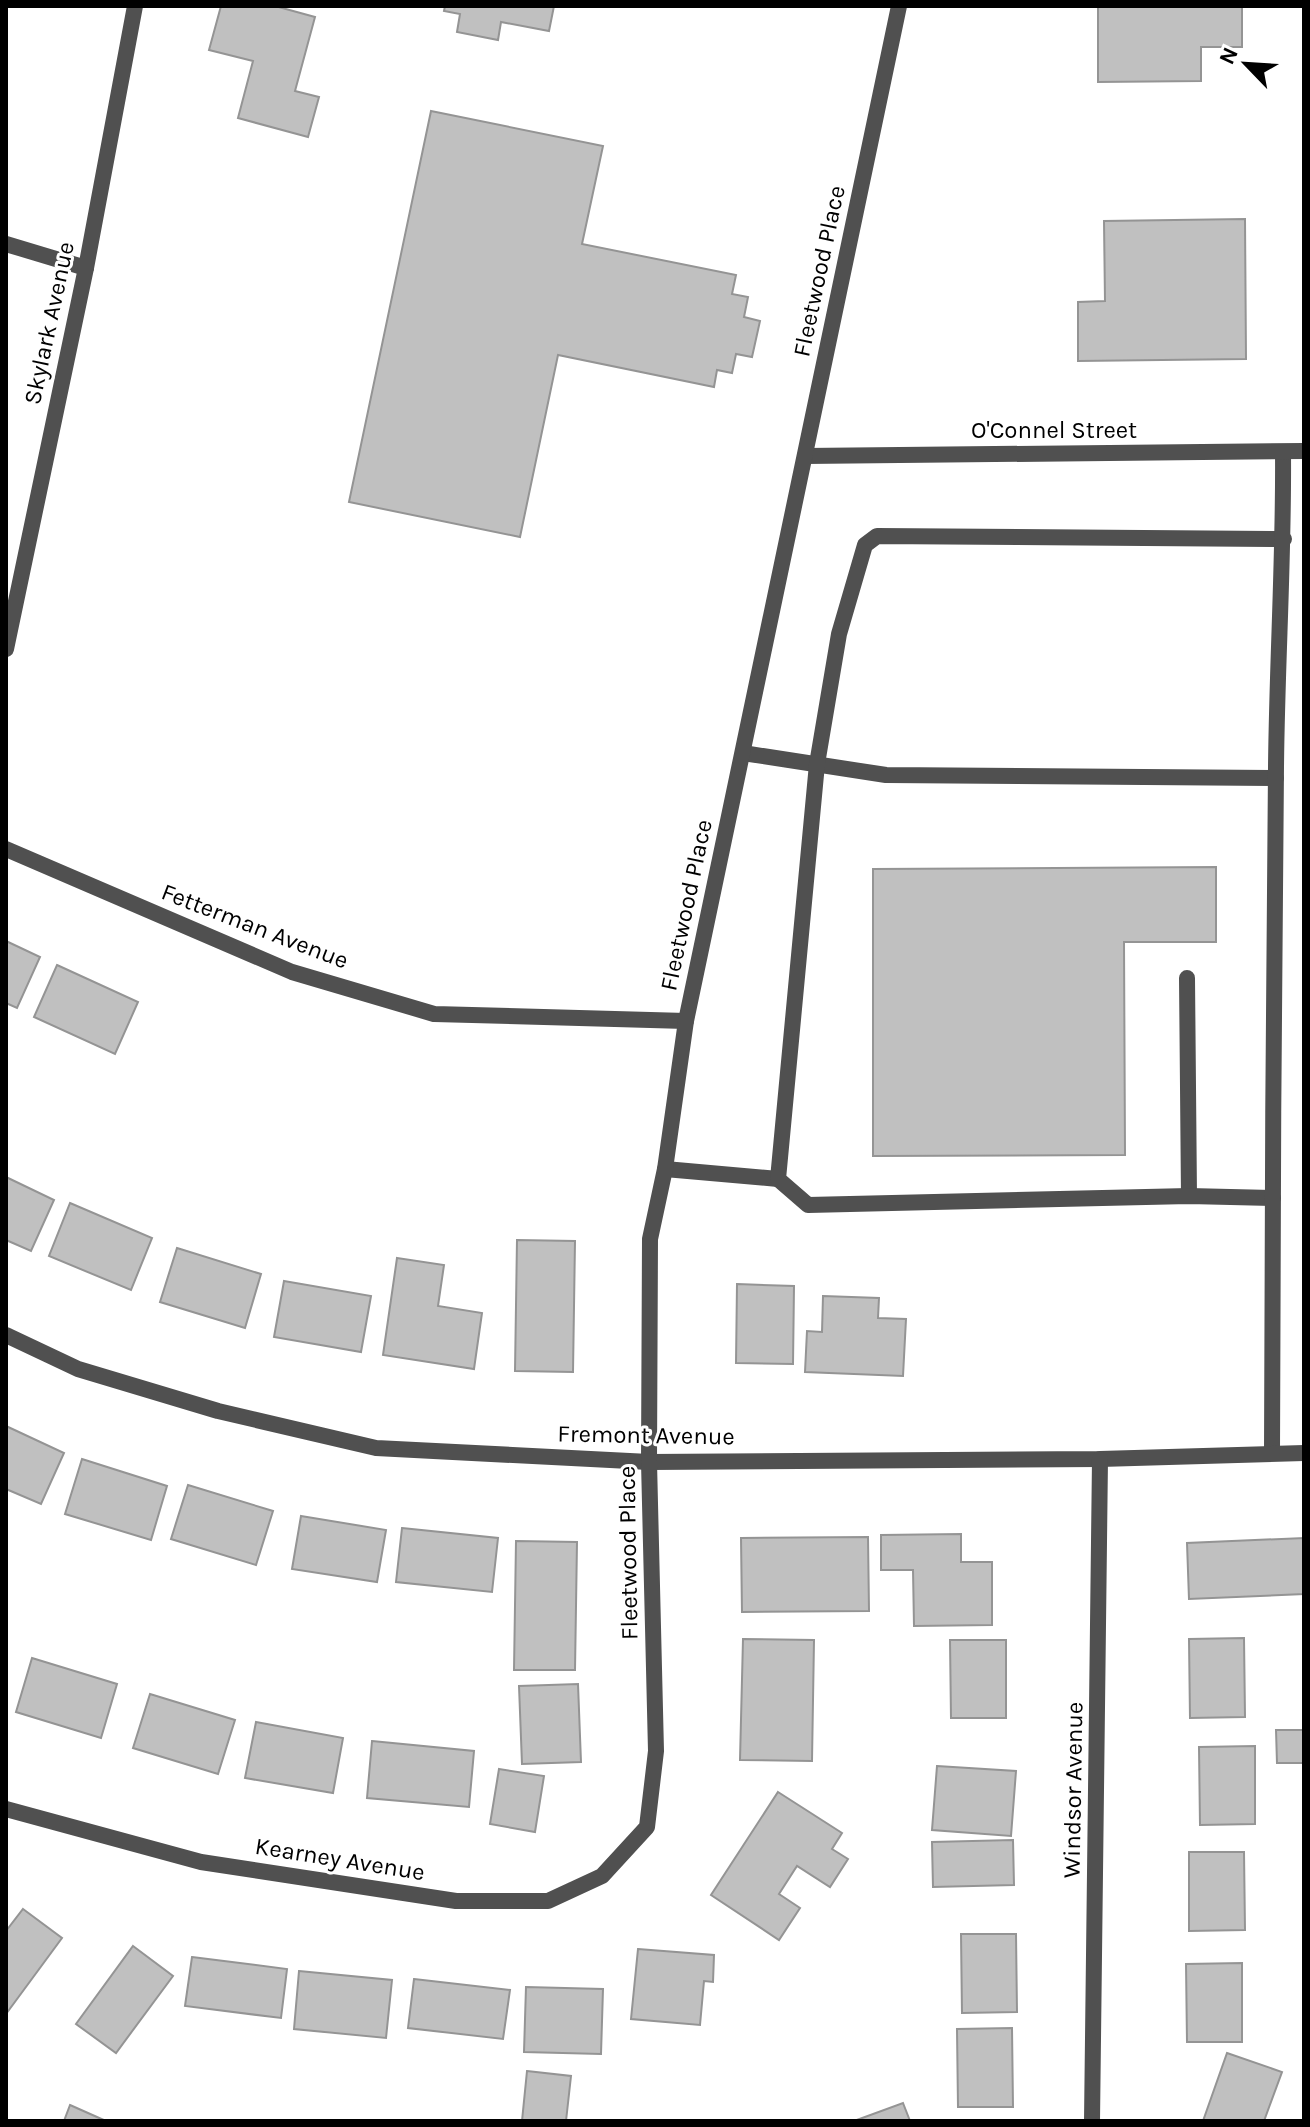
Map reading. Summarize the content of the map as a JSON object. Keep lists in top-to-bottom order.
{
  "streets": {
    "street": [
      "Fleetwood Place",
      "Skylark Avenue",
      "O'Connel Street",
      "Fetterman Avenue",
      "Fremont Avenue",
      "Windsor Avenue",
      "Kearney Avenue"
    ]
  },
  "crossings": [
    ["Fleetwood Place", "O'Connel Street"],
    ["Fleetwood Place", "Fetterman Avenue"],
    ["Fleetwood Place", "Fremont Avenue"],
    ["Fleetwood Place", "Kearney Avenue"],
    ["Fremont Avenue", "Windsor Avenue"]
  ],
  "north": "top left"
}
